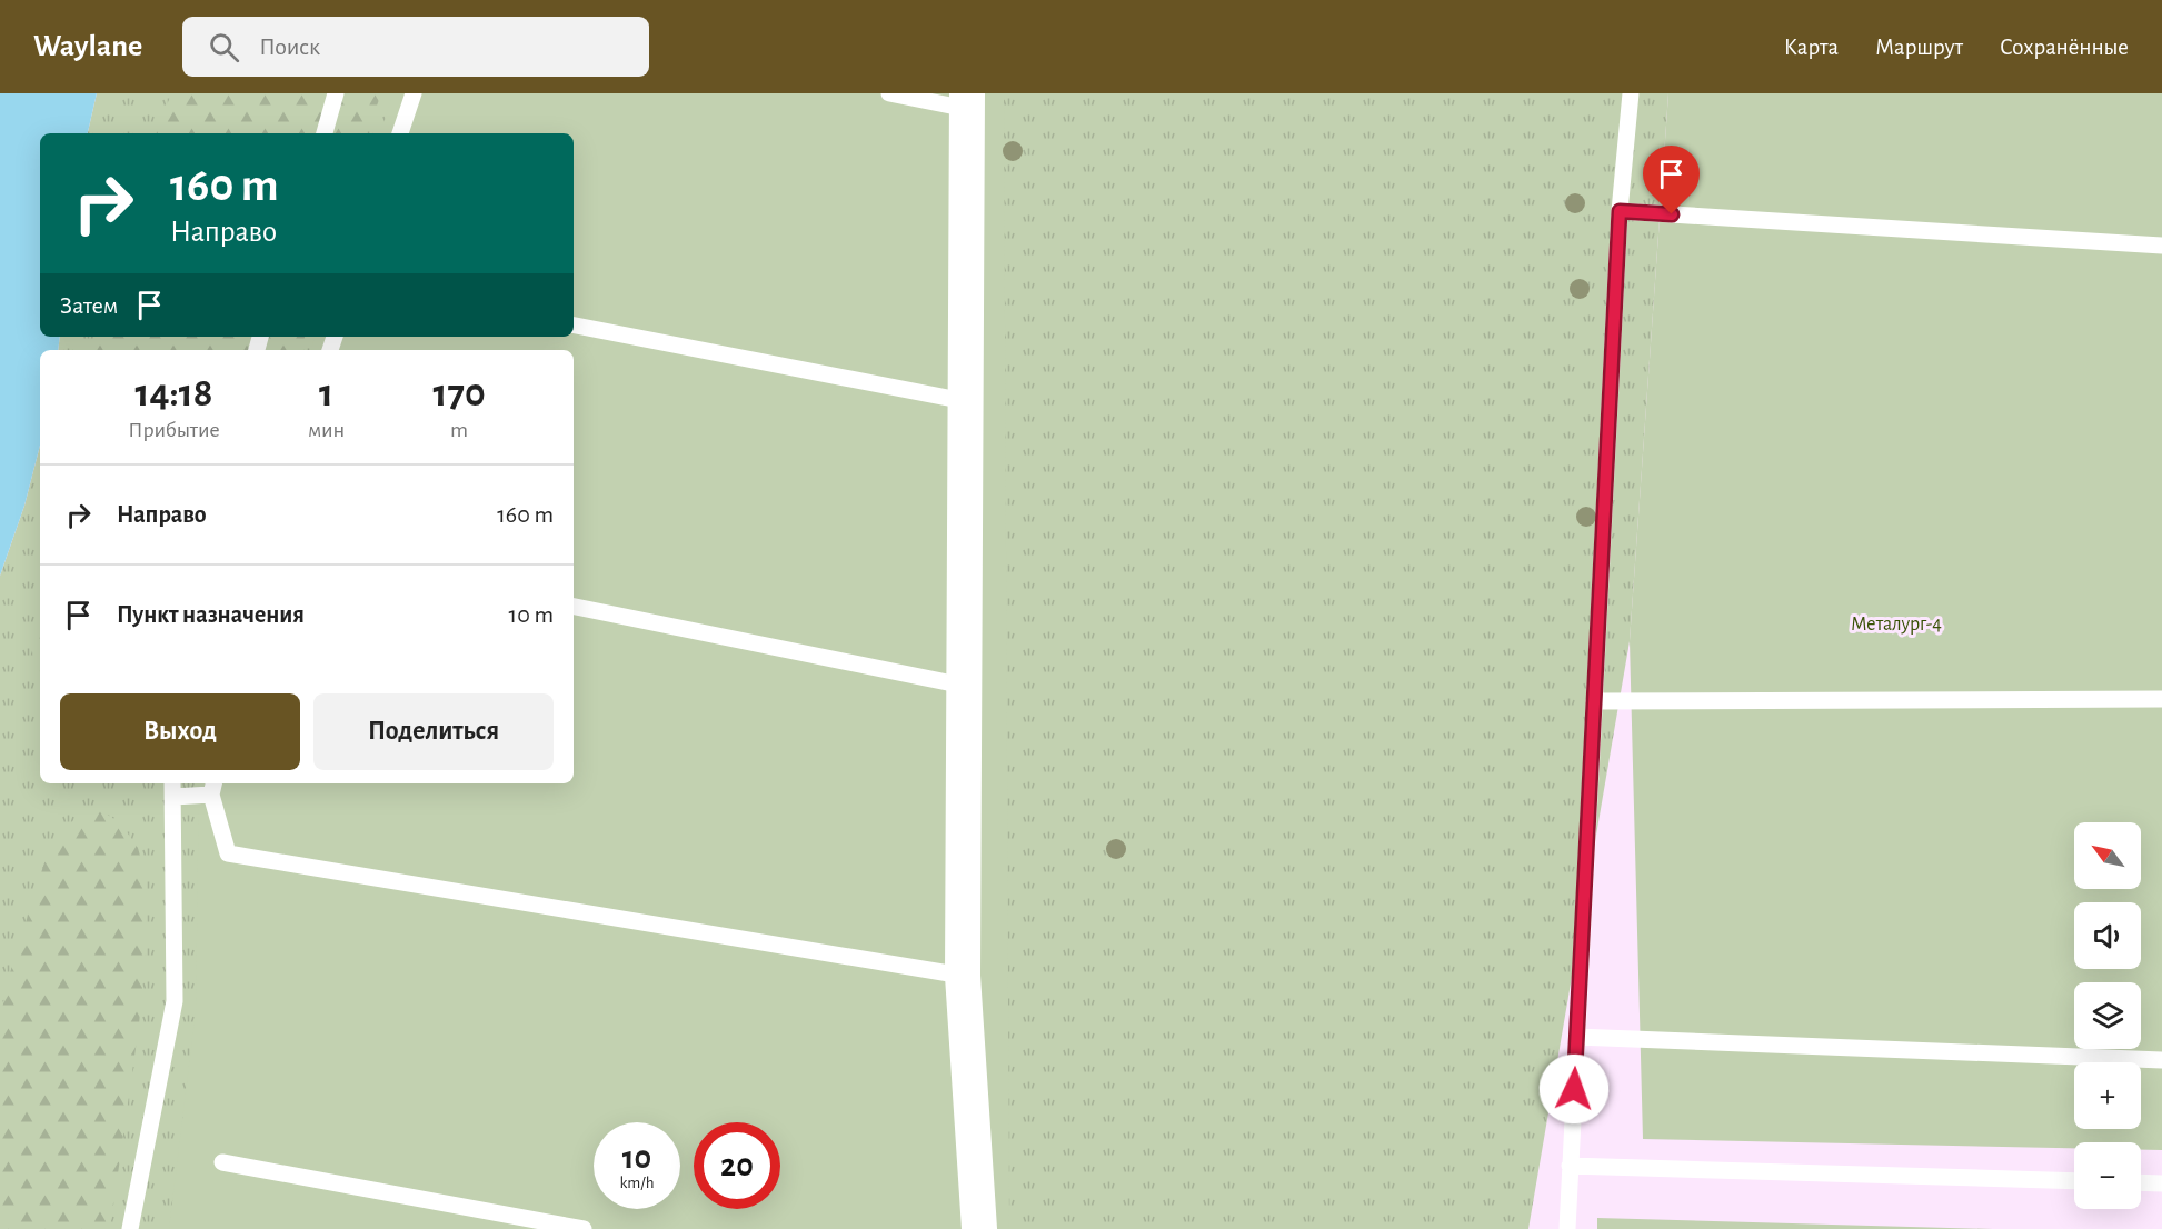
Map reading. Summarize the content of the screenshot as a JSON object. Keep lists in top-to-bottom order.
{
  "parks": ["Металург-4"],
  "north": "top left",
  "page": {
    "header": "Waylane",
    "search": "Поиск",
    "nav": ["Карта", "Маршрут", "Сохранённые"],
    "turn": ["160 m", "Направо"],
    "then": "Затем",
    "eta": [
      "14:18",
      "Прибытие",
      "1",
      "мин",
      "170",
      "m"
    ],
    "list": [
      {
        "name": "Направо",
        "value": "160 m"
      },
      {
        "name": "Пункт назначения",
        "value": "10 m"
      }
    ],
    "buttons": ["Выход", "Поделиться"],
    "map_buttons": ["+", "−"],
    "speed": "10 km/h",
    "limit": "20"
  }
}
